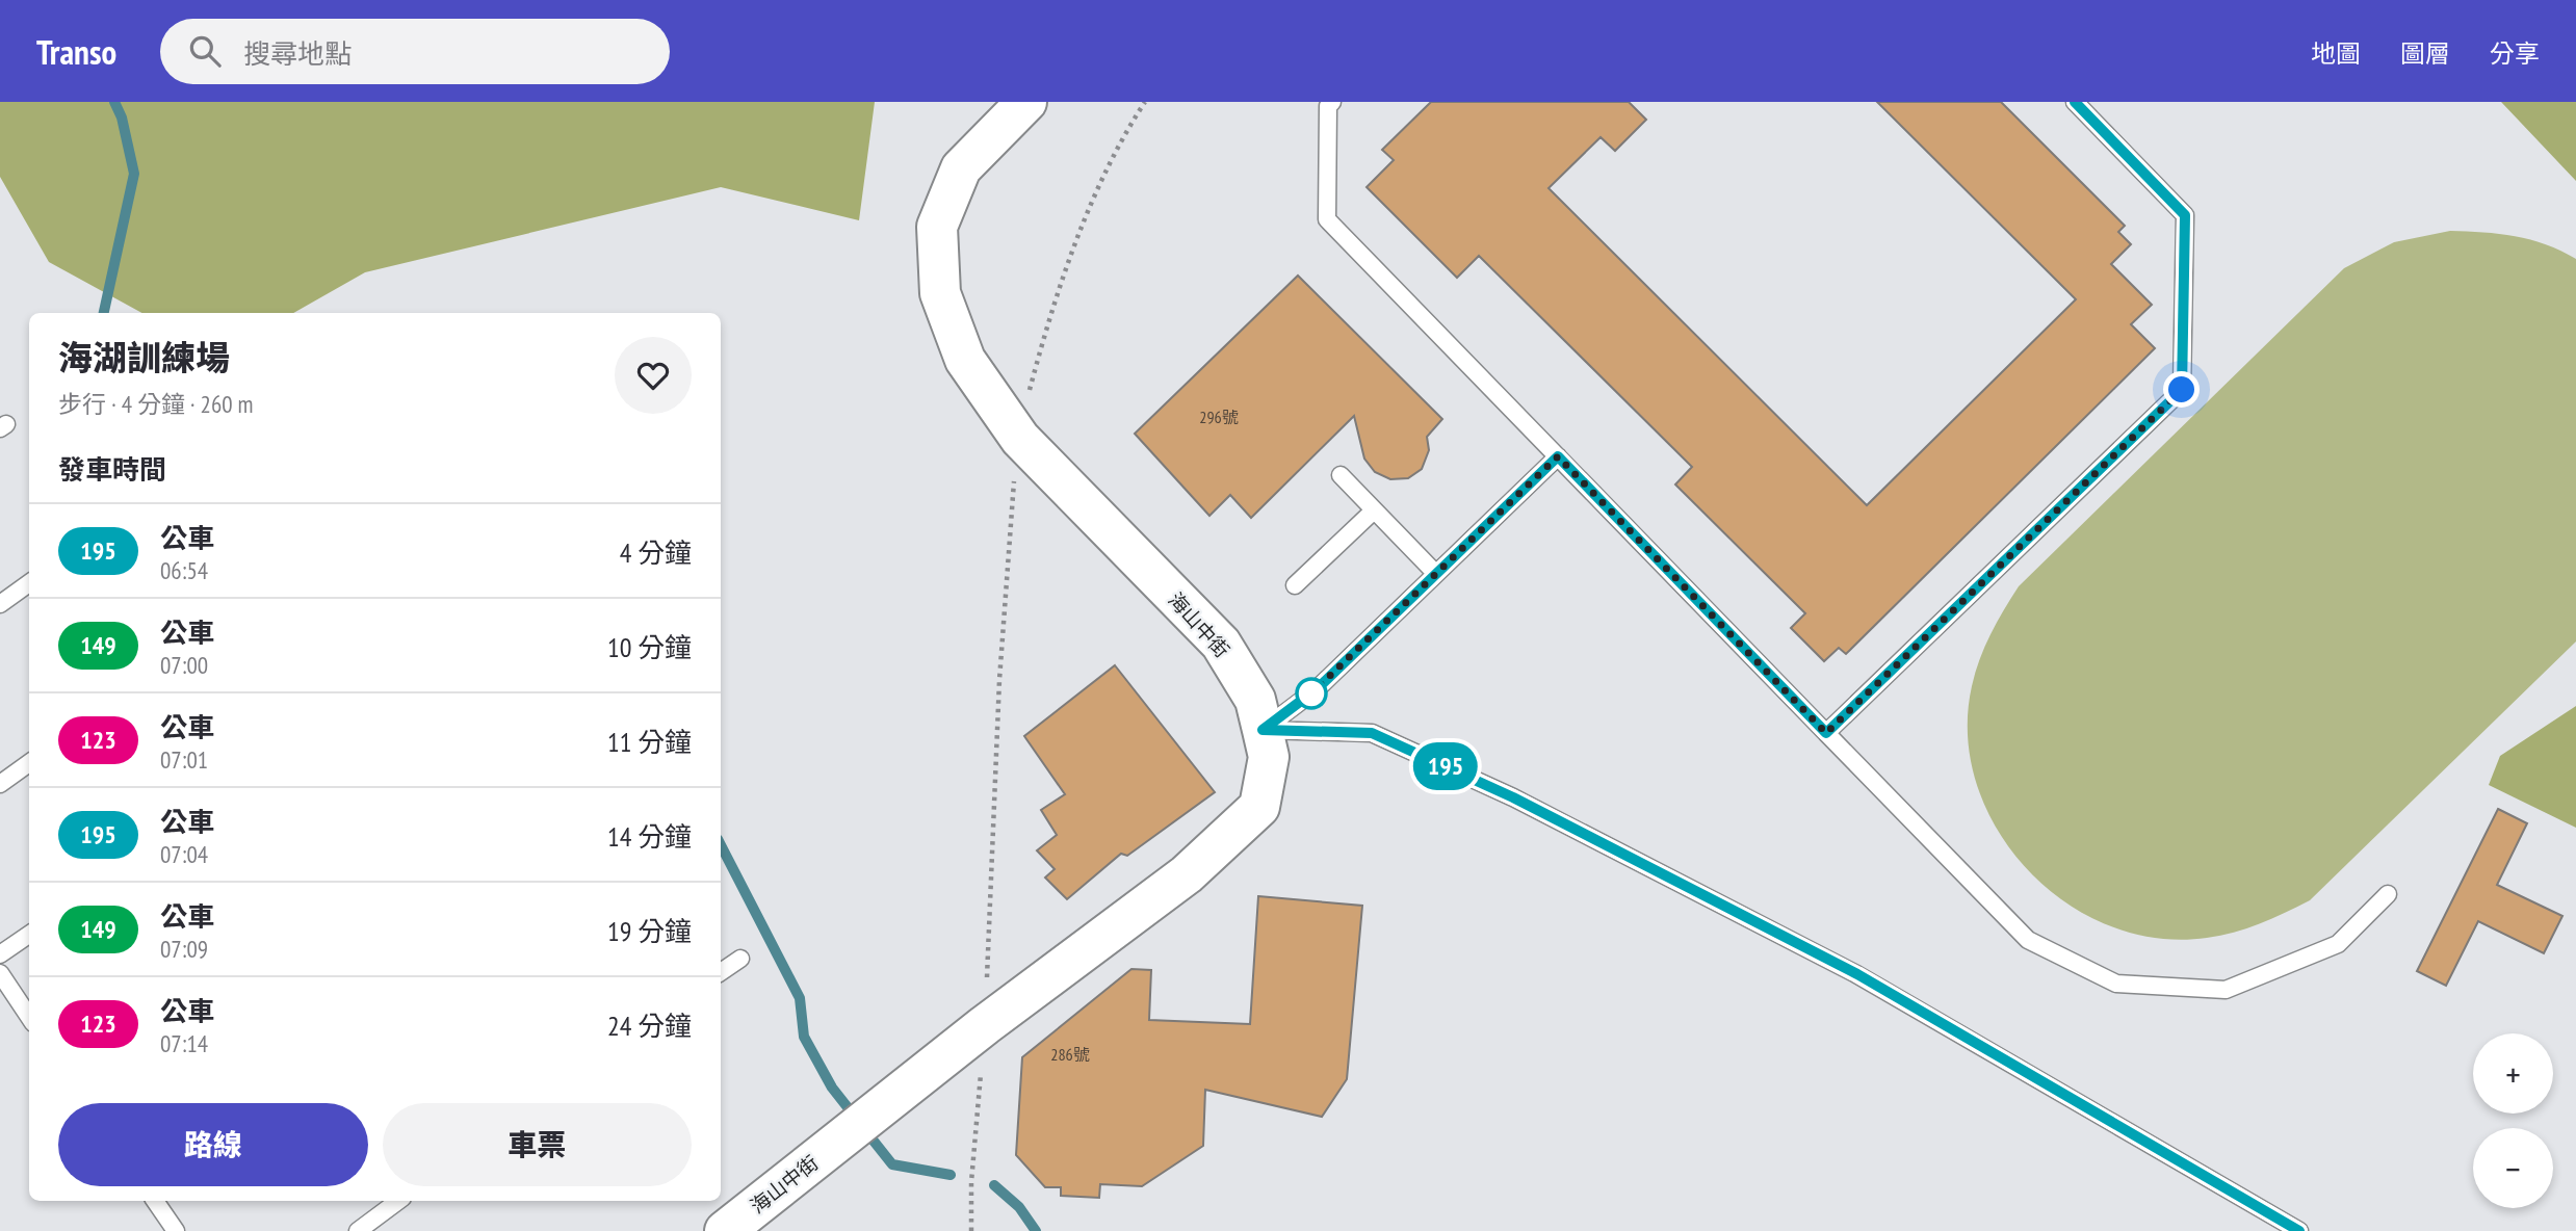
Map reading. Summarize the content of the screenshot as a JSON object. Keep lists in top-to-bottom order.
{
  "streets": {
    "street": ["海山中街"]
  },
  "lines": ["bus line 195"],
  "house_numbers": ["296號", "286號"],
  "page": {
    "header": "Transo",
    "search": "搜尋地點",
    "nav": ["地圖", "圖層", "分享"],
    "on_map": "195",
    "heading": [
      ["海湖訓練場", "步行 · 4 分鐘 · 260 m"],
      "發車時間"
    ],
    "list": [
      {
        "mark": "195",
        "name": "公車",
        "note": "06:54",
        "value": "4 分鐘"
      },
      {
        "mark": "149",
        "name": "公車",
        "note": "07:00",
        "value": "10 分鐘"
      },
      {
        "mark": "123",
        "name": "公車",
        "note": "07:01",
        "value": "11 分鐘"
      },
      {
        "mark": "195",
        "name": "公車",
        "note": "07:04",
        "value": "14 分鐘"
      },
      {
        "mark": "149",
        "name": "公車",
        "note": "07:09",
        "value": "19 分鐘"
      },
      {
        "mark": "123",
        "name": "公車",
        "note": "07:14",
        "value": "24 分鐘"
      }
    ],
    "map_buttons": ["+", "−"],
    "buttons": ["路線", "車票"]
  }
}
